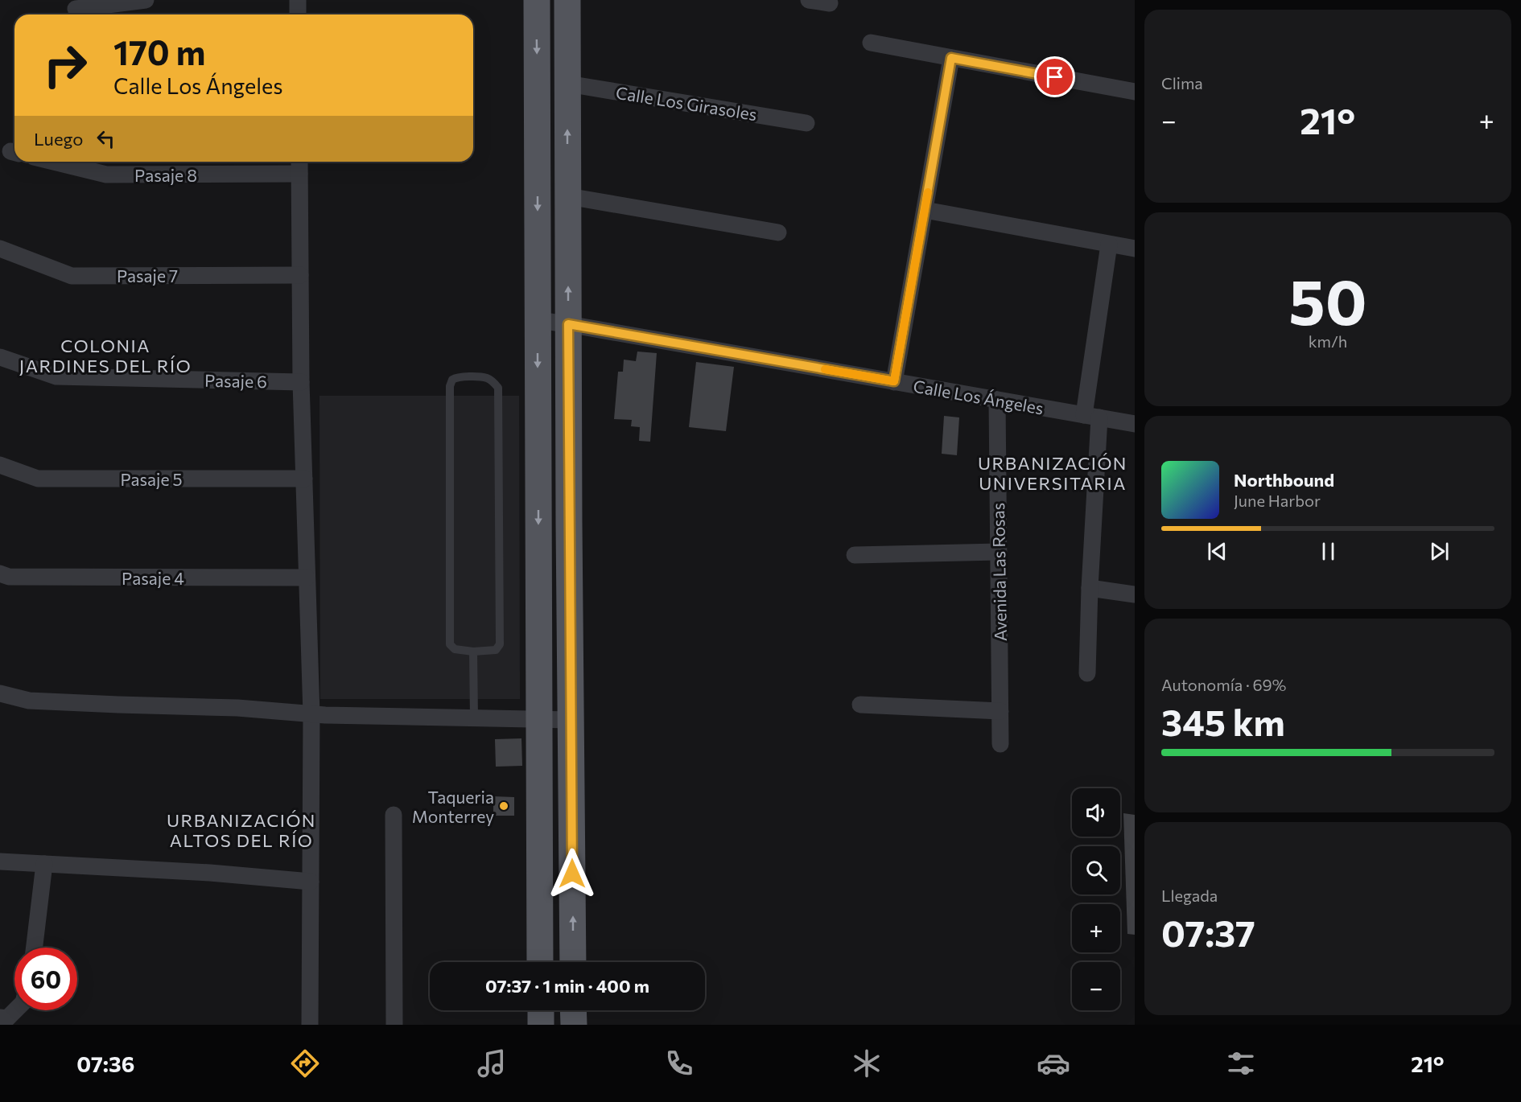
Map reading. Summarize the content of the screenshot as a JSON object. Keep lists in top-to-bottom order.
{
  "streets": {
    "street": [
      "Calle Los Girasoles",
      "Pasaje 8",
      "Pasaje 7",
      "Pasaje 6",
      "Calle Los Ángeles",
      "Pasaje 5",
      "Avenida Las Rosas",
      "Pasaje 4"
    ]
  },
  "crossings": [
    ["Calle Los Ángeles", "Avenida Las Rosas"]
  ],
  "districts": ["COLONIA JARDINES DEL RÍO", "URBANIZACIÓN UNIVERSITARIA", "URBANIZACIÓN ALTOS DEL RÍO"],
  "places": ["Taqueria Monterrey"],
  "page": {
    "tile": [
      "Clima",
      ["50", "km/h"],
      ["Autonomía · 69%", "345 km"],
      ["Llegada", "07:37"]
    ],
    "turn": ["170 m", "Calle Los Ángeles"],
    "heat": ["−", "21°", "+"],
    "then": "Luego",
    "song": ["Northbound", "June Harbor"],
    "map_buttons": ["+", "−"],
    "limit": "60",
    "trip": "07:37 · 1 min · 400 m",
    "tabs": ["07:36", "21°"]
  }
}
